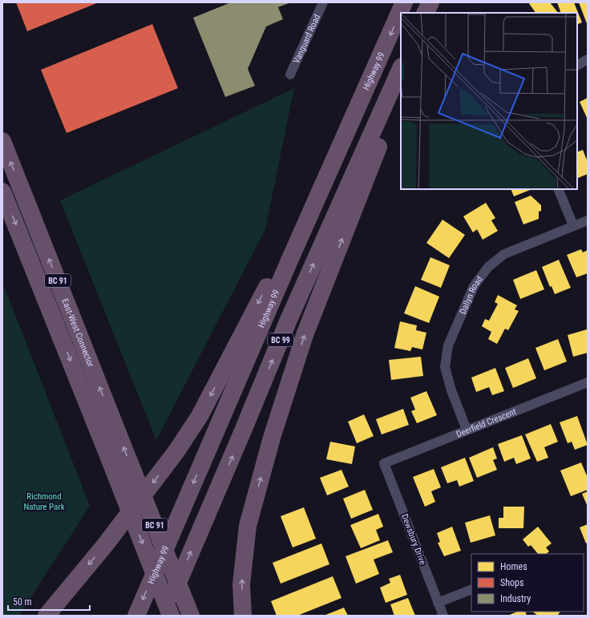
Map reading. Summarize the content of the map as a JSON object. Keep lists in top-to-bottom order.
{
  "streets": {
    "highway": [
      "Highway 99",
      "BC 91",
      "East-West Connector",
      "BC 99"
    ],
    "street": [
      "Vanguard Road",
      "Dallyn Road",
      "Deerfield Crescent",
      "Dewsbury Drive"
    ]
  },
  "crossings": [
    ["Dallyn Road", "Deerfield Crescent"],
    ["Deerfield Crescent", "Dewsbury Drive"]
  ],
  "parks": ["Richmond Nature Park"],
  "legend": ["Homes", "Shops", "Industry"],
  "scale_bar": "50 m"
}
